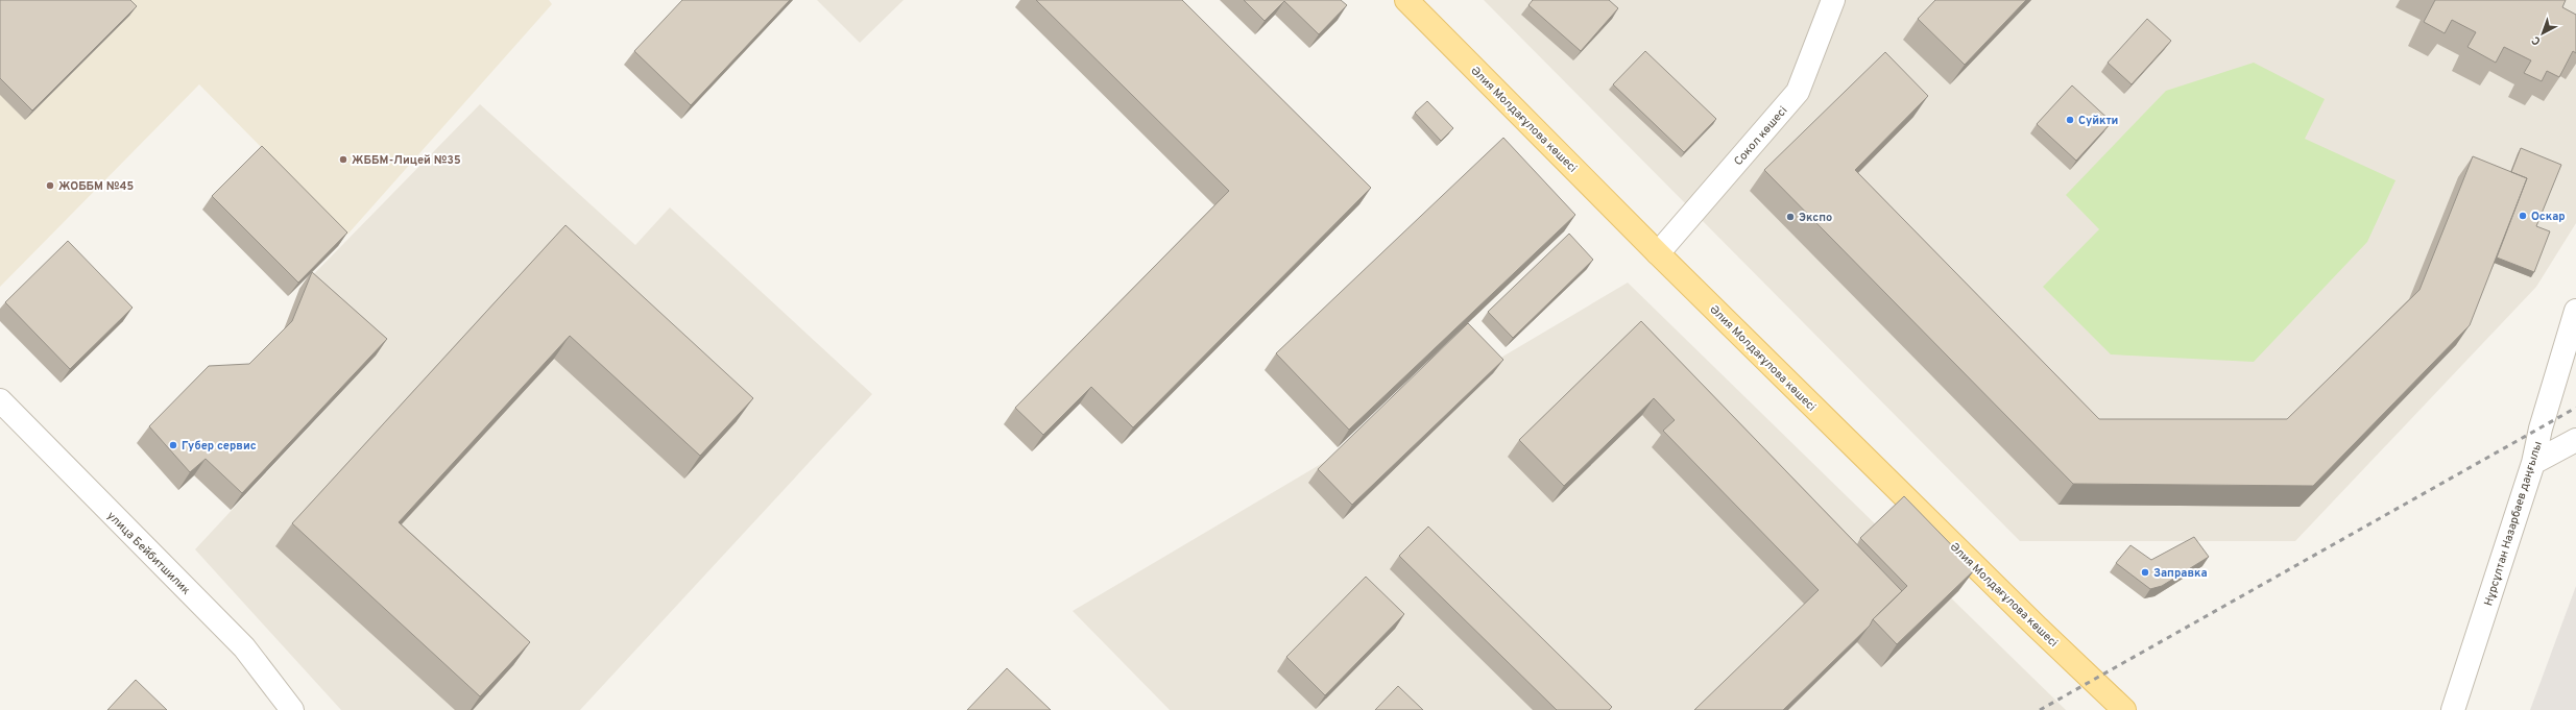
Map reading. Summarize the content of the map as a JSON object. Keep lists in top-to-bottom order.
{
  "streets": {
    "main road": ["Әлия Молдағұлова көшесі"],
    "street": ["Сокол көшесі", "Нұрсұлтан Назарбаев даңғылы", "улица Бейбитшилик"]
  },
  "crossings": [
    ["Әлия Молдағұлова көшесі", "Сокол көшесі"]
  ],
  "places": [
    "Суйкти",
    "ЖББМ-Лицей №35",
    "ЖОББМ №45",
    "Оскар",
    "Экспо",
    "Губер сервис",
    "Заправка"
  ],
  "north": "bottom left"
}
